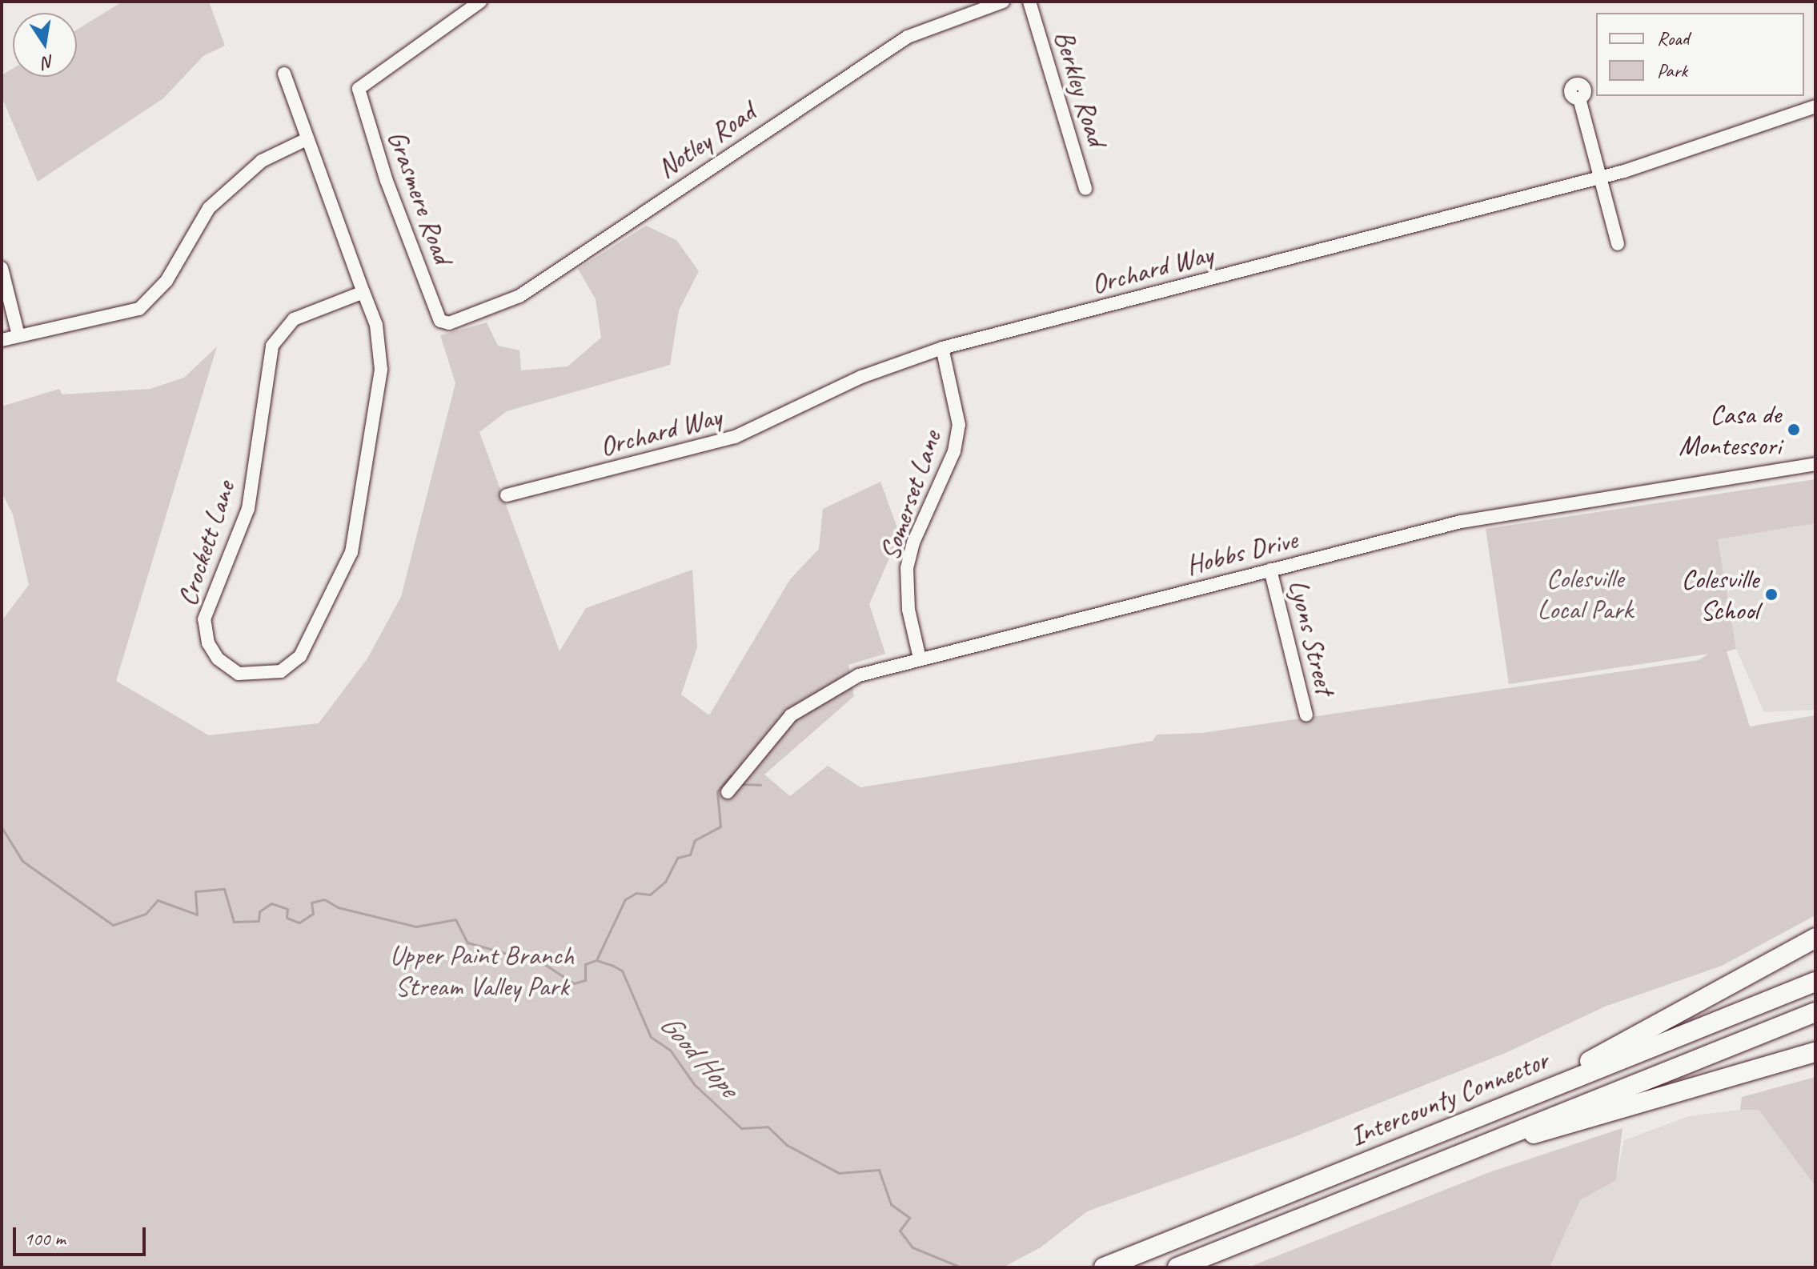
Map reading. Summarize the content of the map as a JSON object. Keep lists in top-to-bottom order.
{
  "streets": {
    "highway": ["Intercounty Connector"],
    "street": [
      "Berkley Road",
      "Notley Road",
      "Grasmere Road",
      "Orchard Way",
      "Somerset Lane",
      "Crockett Lane",
      "Hobbs Drive",
      "Lyons Street"
    ]
  },
  "crossings": [
    ["Notley Road", "Grasmere Road"],
    ["Orchard Way", "Somerset Lane"],
    ["Somerset Lane", "Hobbs Drive"],
    ["Hobbs Drive", "Lyons Street"]
  ],
  "water": ["Good Hope"],
  "parks": ["Colesville Local Park", "Upper Paint Branch Stream Valley Park"],
  "places": ["Casa de Montessori", "Colesville School"],
  "legend": ["Road", "Park"],
  "scale_bar": "100 m",
  "north": "bottom"
}
